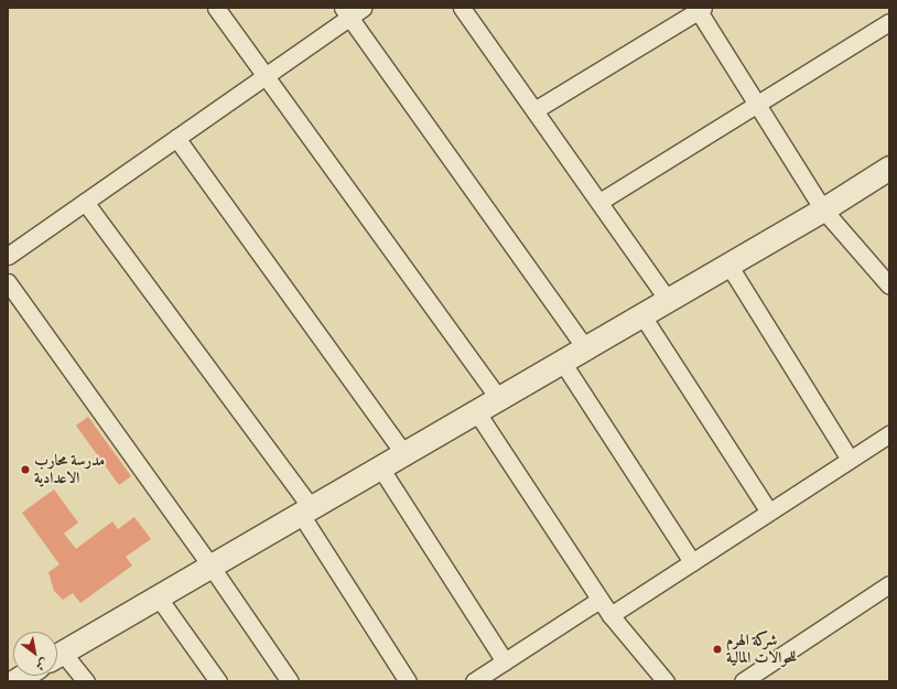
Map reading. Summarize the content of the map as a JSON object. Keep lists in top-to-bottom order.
{
  "places": ["مدرسة محارب الاعدادية", "شركة الهرم للحوالات المالية"],
  "north": "bottom right"
}
